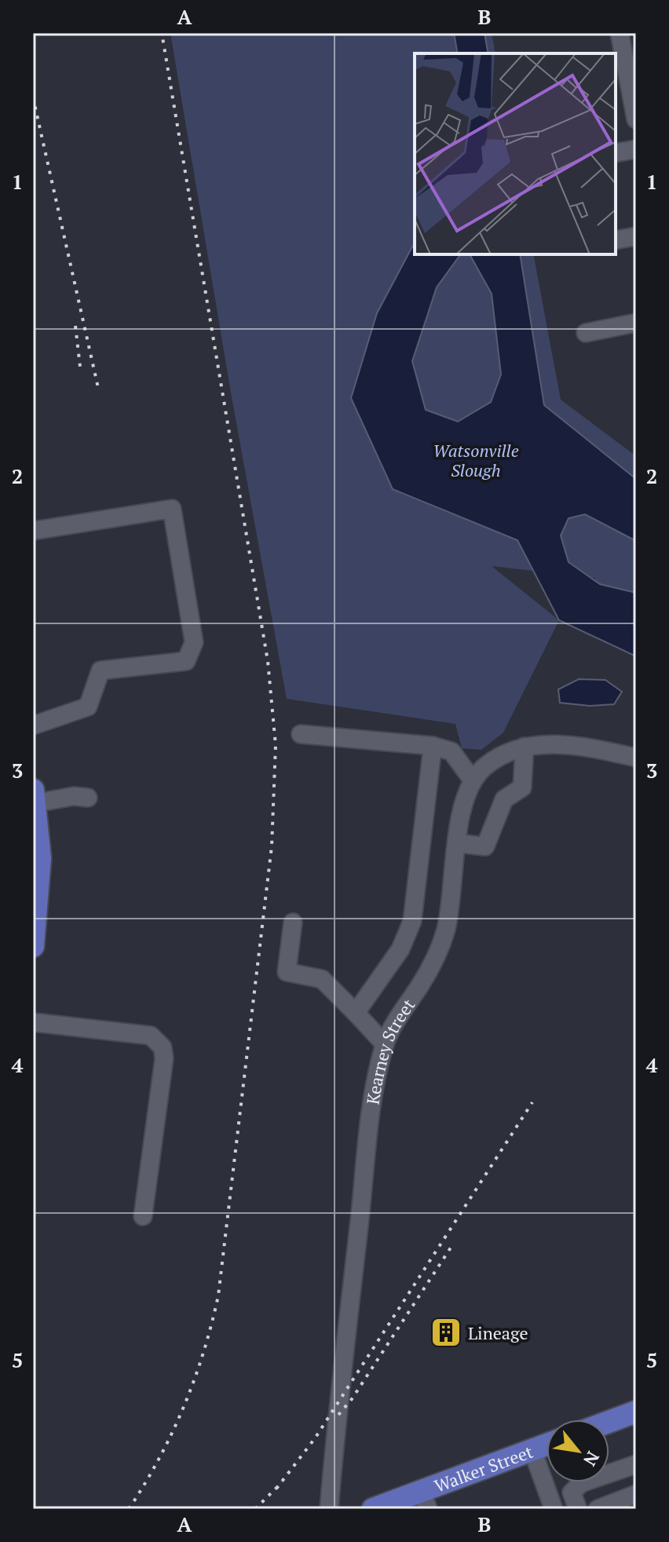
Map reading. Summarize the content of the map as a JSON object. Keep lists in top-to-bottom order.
{
  "streets": {
    "main road": ["Walker Street"],
    "street": ["Kearney Street"]
  },
  "parks": ["Watsonville Slough"],
  "places": {
    "building": ["Lineage"]
  },
  "north": "bottom right",
  "grid": {
    "columns": ["A", "B"],
    "rows": [
      "1",
      "2",
      "3",
      "4",
      "5"
    ]
  }
}
